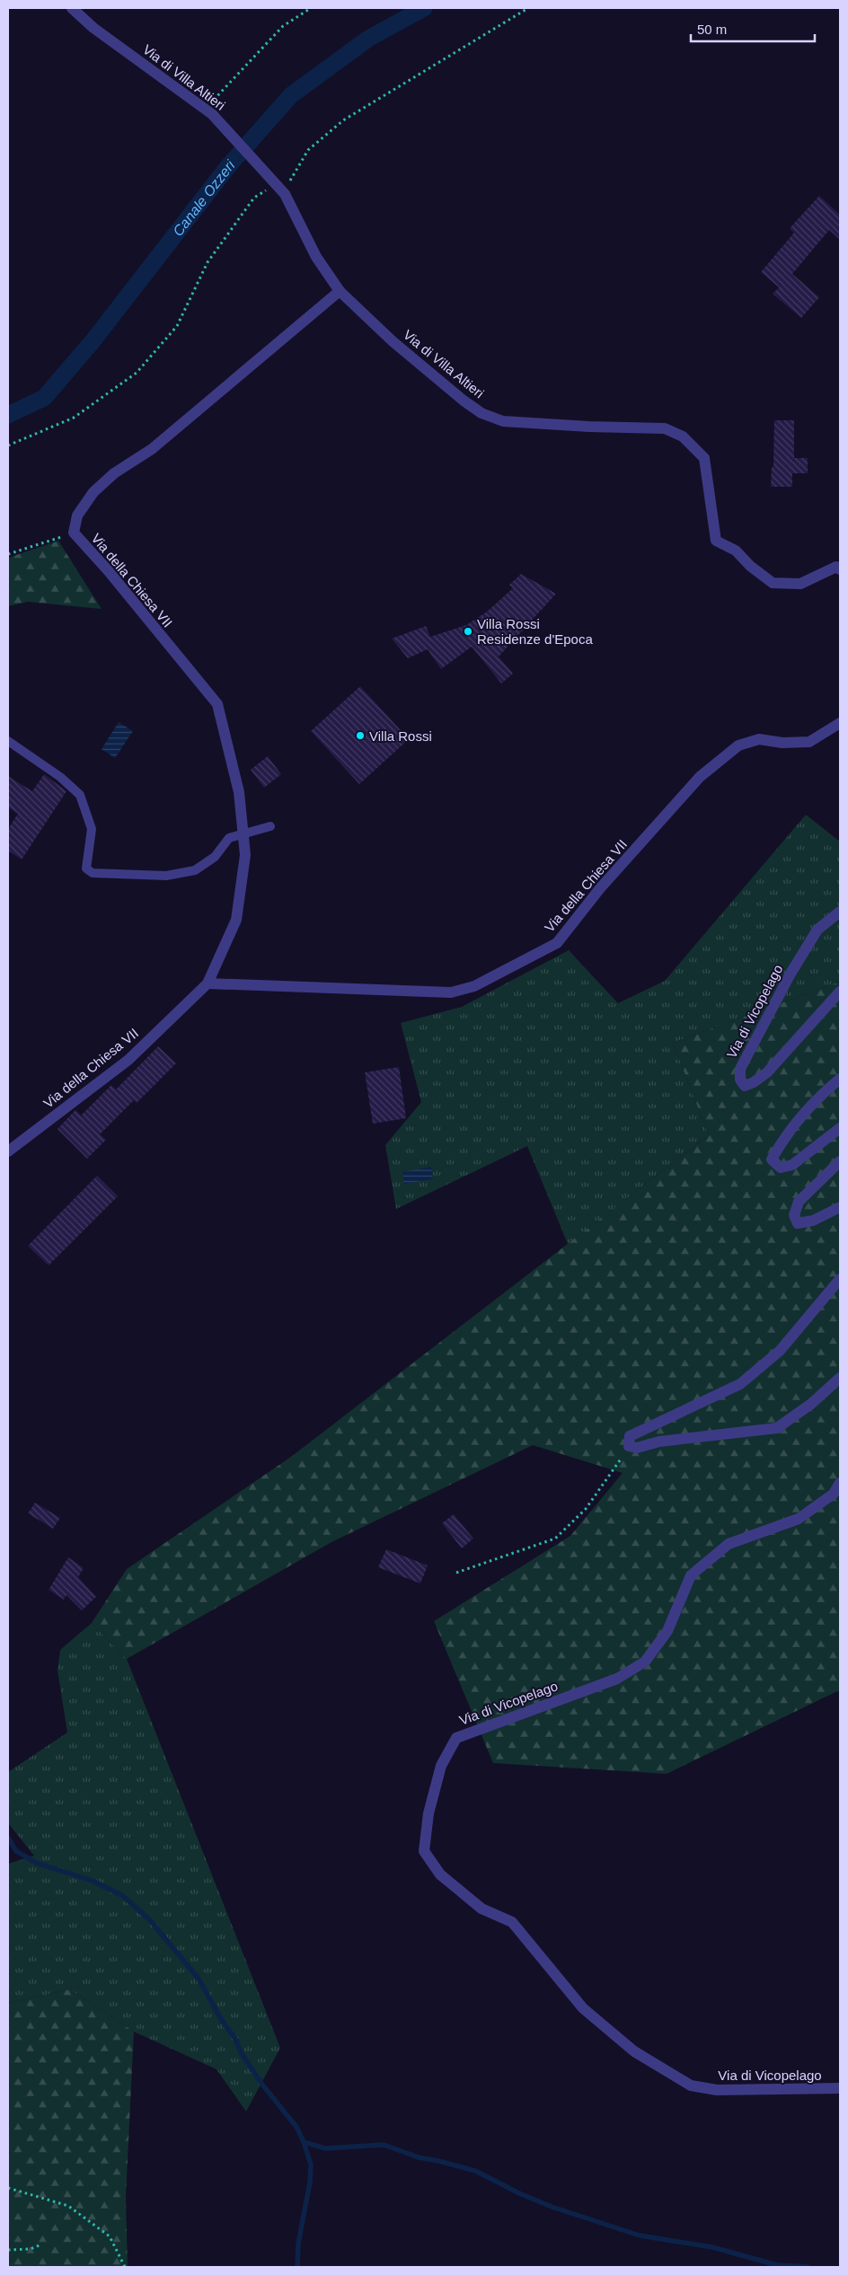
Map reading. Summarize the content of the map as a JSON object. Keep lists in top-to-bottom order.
{
  "streets": {
    "street": ["Via di Villa Altieri", "Via della Chiesa VII", "Via di Vicopelago"]
  },
  "crossings": [
    ["Via di Villa Altieri", "Via della Chiesa VII"]
  ],
  "water": ["Canale Ozzeri"],
  "places": ["Villa Rossi Residenze d'Epoca", "Villa Rossi"],
  "scale_bar": "50 m"
}
